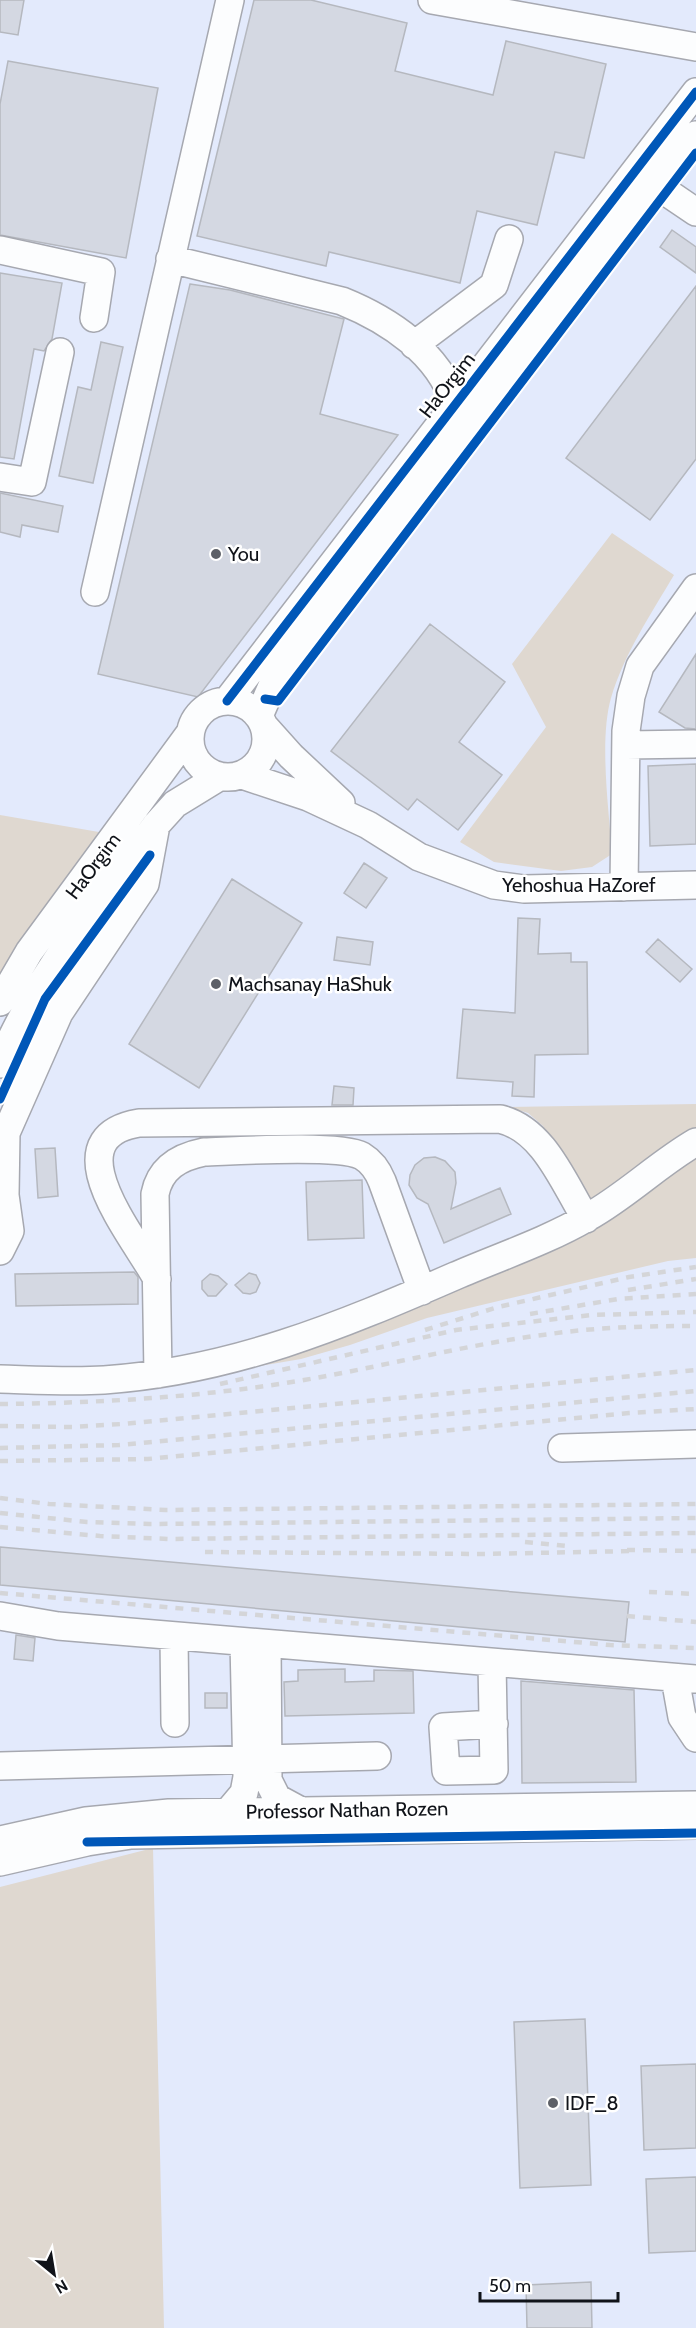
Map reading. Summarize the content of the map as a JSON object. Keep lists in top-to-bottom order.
{
  "streets": {
    "street": ["HaOrgim", "Yehoshua HaZoref", "Professor Nathan Rozen"]
  },
  "crossings": [
    ["HaOrgim", "Yehoshua HaZoref"]
  ],
  "places": ["You", "Machsanay HaShuk", "IDF_8"],
  "scale_bar": "50 m",
  "north": "bottom right"
}
